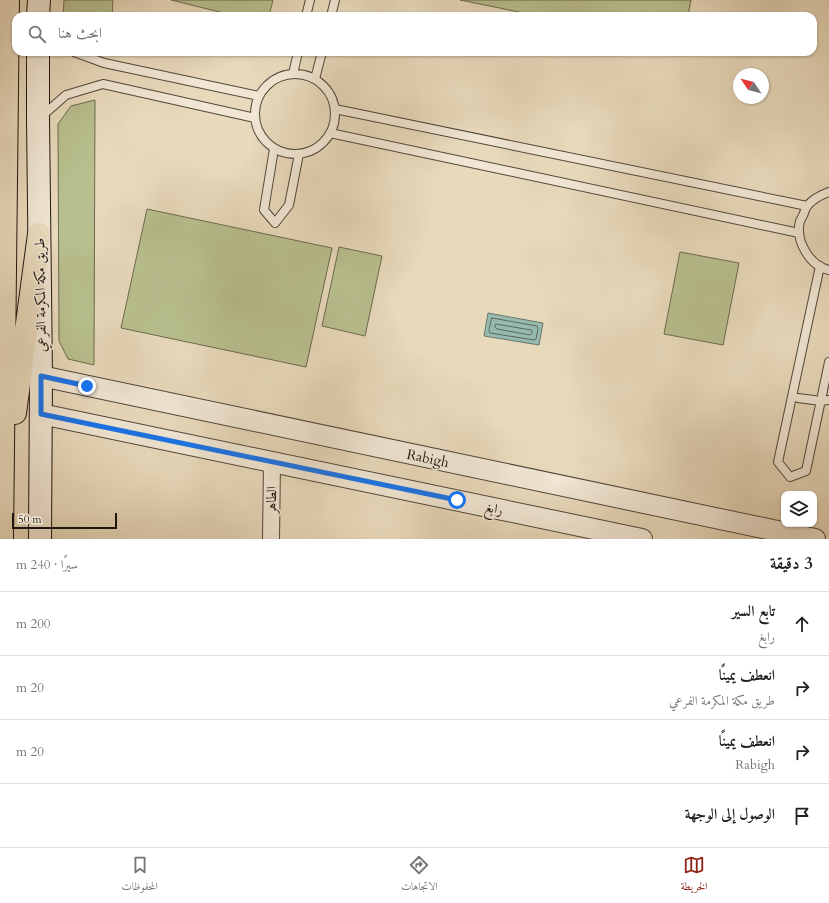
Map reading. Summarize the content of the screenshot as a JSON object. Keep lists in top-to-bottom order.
{
  "streets": {
    "main road": ["طريق مكة المكرمة الفرعي"],
    "street": ["Rabigh", "الطاهر", "رابغ"]
  },
  "crossings": [
    ["طريق مكة المكرمة الفرعي", "Rabigh"],
    ["طريق مكة المكرمة الفرعي", "رابغ"],
    ["الطاهر", "رابغ"]
  ],
  "scale_bar": "50 m",
  "north": "top left",
  "page": {
    "search": "ابحث هنا",
    "scale": "50 m",
    "heading": ["3 دقيقة", "سيرًا · 240 m"],
    "list": [
      ["تابع السير", "رابغ", "200 m"],
      ["انعطف يمينًا", "طريق مكة المكرمة الفرعي", "20 m"],
      ["انعطف يمينًا", "Rabigh", "20 m"],
      "الوصول إلى الوجهة"
    ],
    "nav": ["الخريطة", "الاتجاهات", "المحفوظات"]
  }
}
